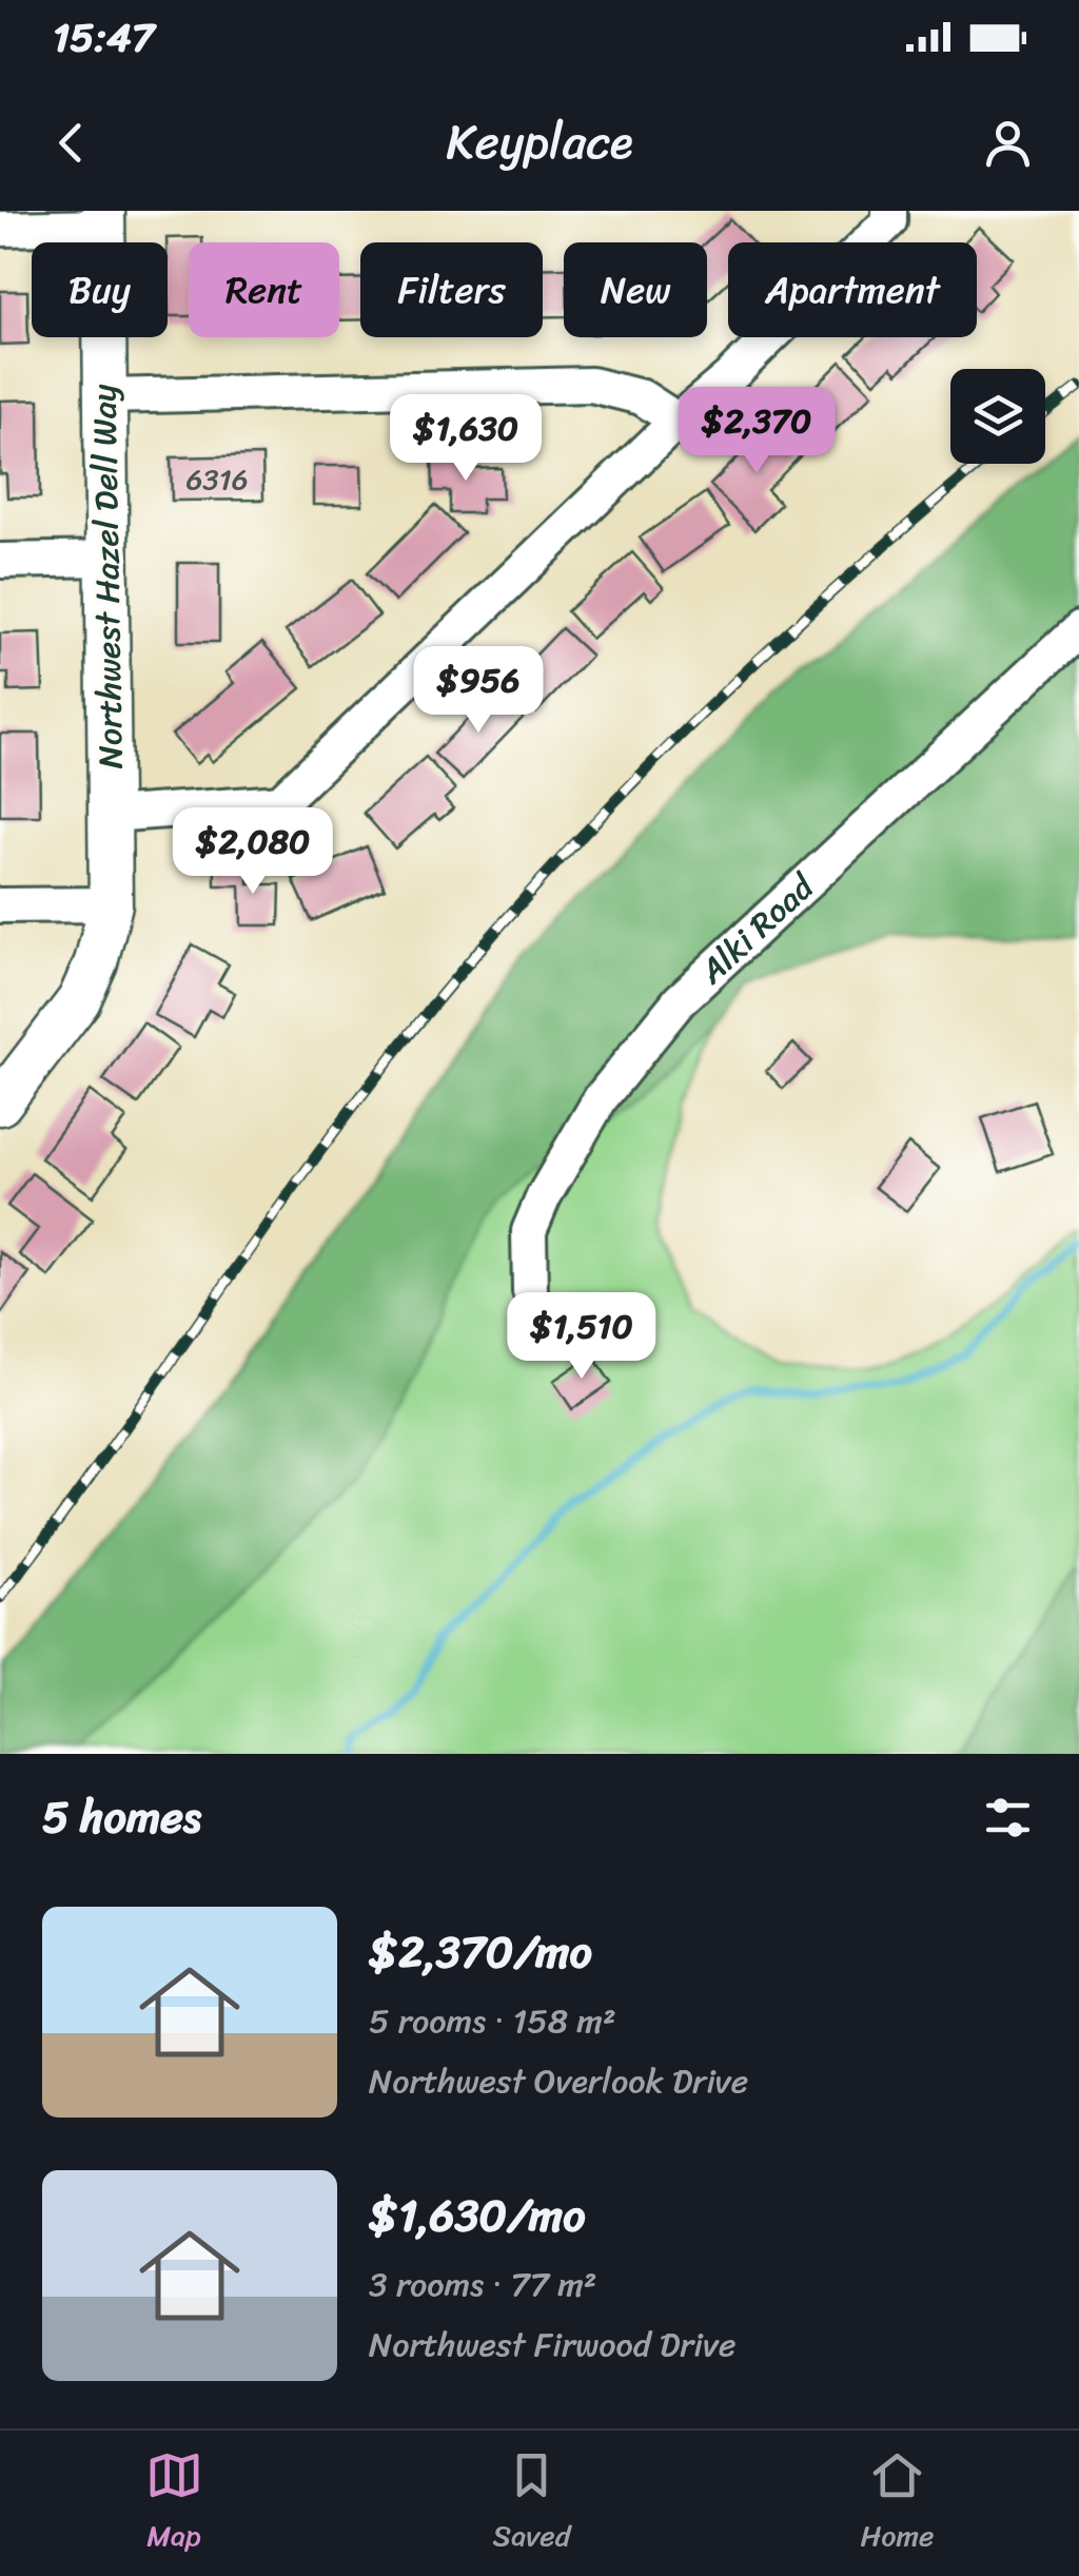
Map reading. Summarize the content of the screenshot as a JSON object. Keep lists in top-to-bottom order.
{
  "streets": {
    "street": ["Northwest Hazel Dell Way", "Alki Road"]
  },
  "house_numbers": ["6316"],
  "page": {
    "status": "15:47",
    "header": "Keyplace",
    "chip": [
      "Buy",
      "Rent",
      "Filters",
      "New",
      "Apartment"
    ],
    "price": [
      "$2,370",
      "$1,630",
      "$956",
      "$2,080",
      "$1,510"
    ],
    "heading": "5 homes",
    "list": [
      {
        "name": "$2,370/mo",
        "note": "5 rooms · 158 m² · Northwest Overlook Drive"
      },
      {
        "name": "$1,630/mo",
        "note": "3 rooms · 77 m² · Northwest Firwood Drive"
      }
    ],
    "tabs": ["Map", "Saved", "Home"]
  }
}
